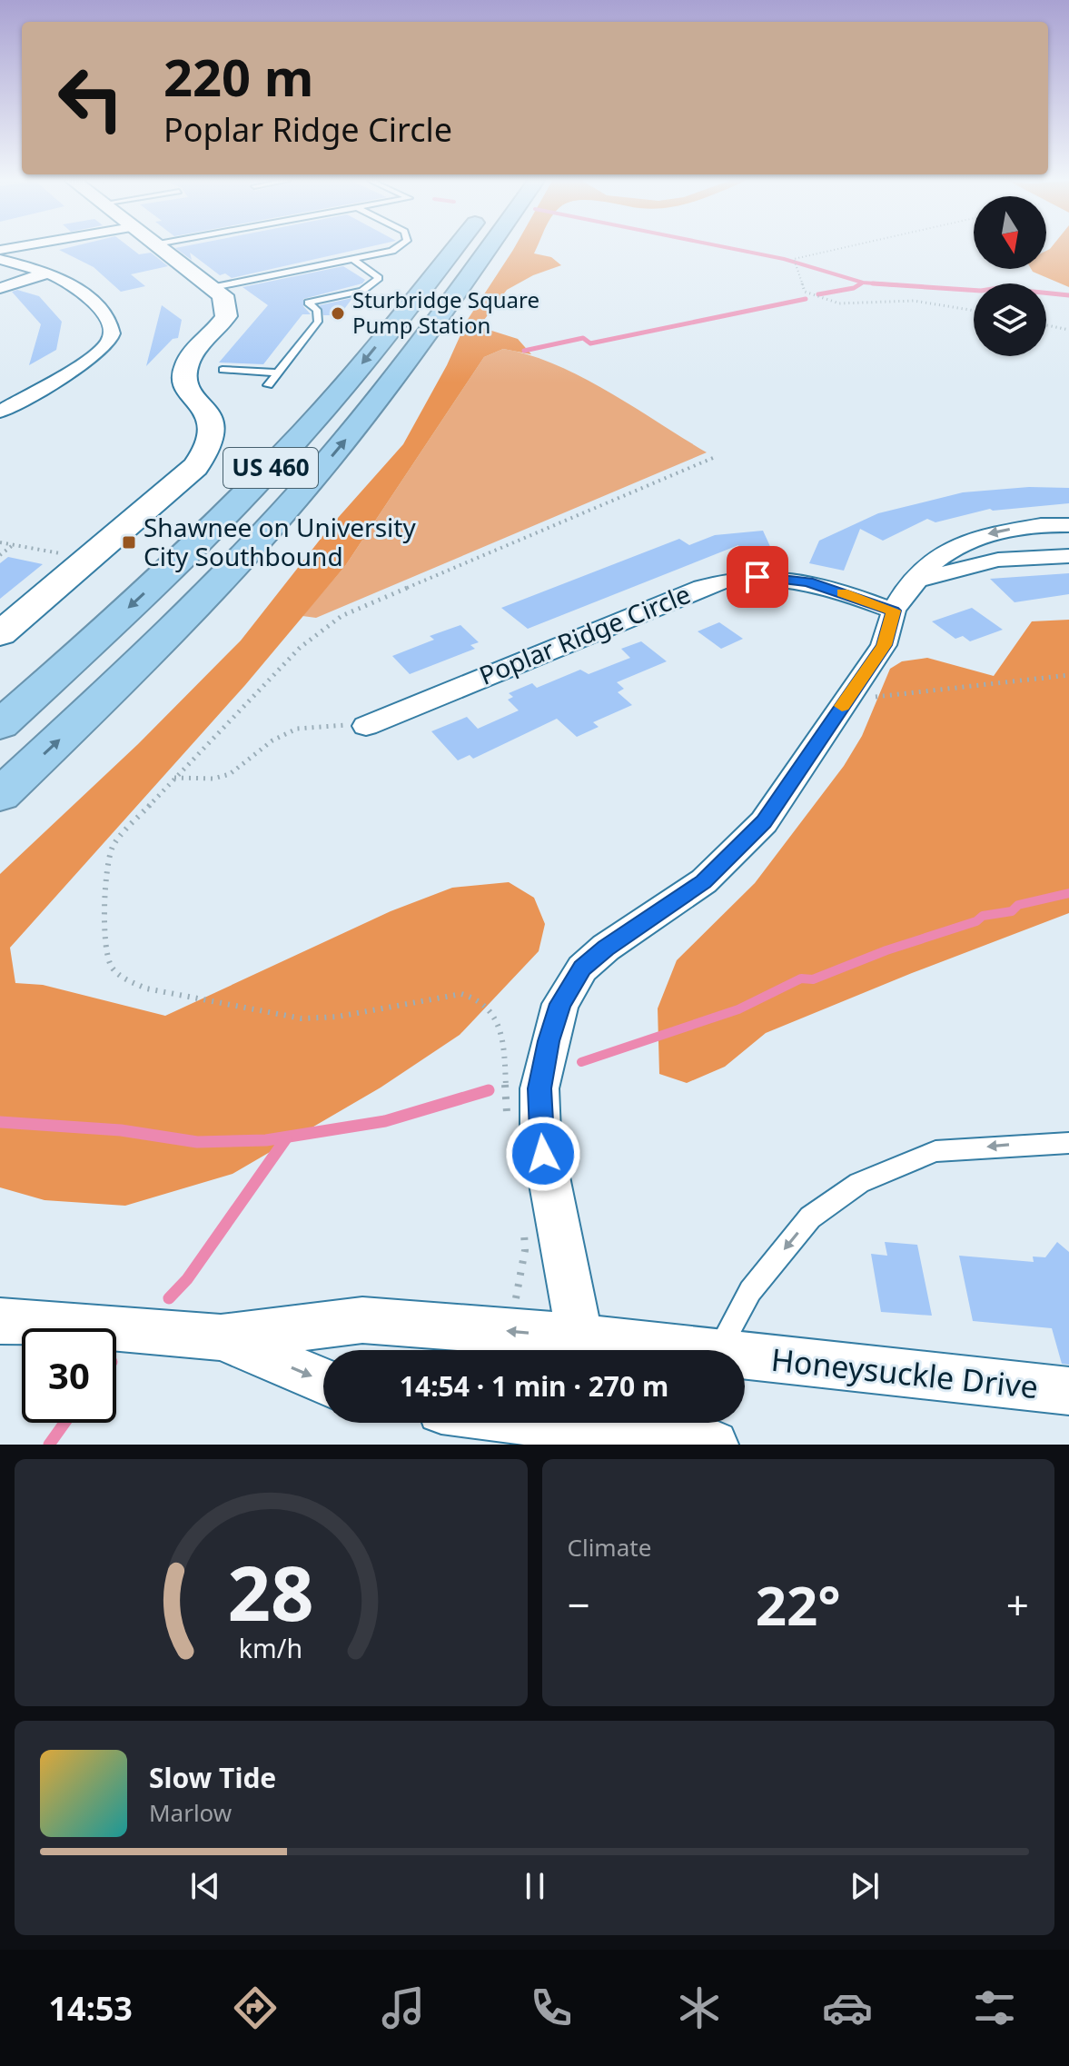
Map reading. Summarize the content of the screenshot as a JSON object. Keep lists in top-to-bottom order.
{
  "streets": {
    "highway": ["US 460"],
    "street": ["Poplar Ridge Circle", "Honeysuckle Drive"]
  },
  "places": {
    "other": ["Sturbridge Square Pump Station"],
    "transit": ["Shawnee on University City Southbound"]
  },
  "north": "bottom",
  "page": {
    "turn": ["220 m", "Poplar Ridge Circle"],
    "limit": "30",
    "trip": "14:54 · 1 min · 270 m",
    "tile": "Climate",
    "heat": ["−", "22°", "+"],
    "song": ["Slow Tide", "Marlow"],
    "tabs": "14:53",
    "gauge": ["28", "km/h"]
  }
}
